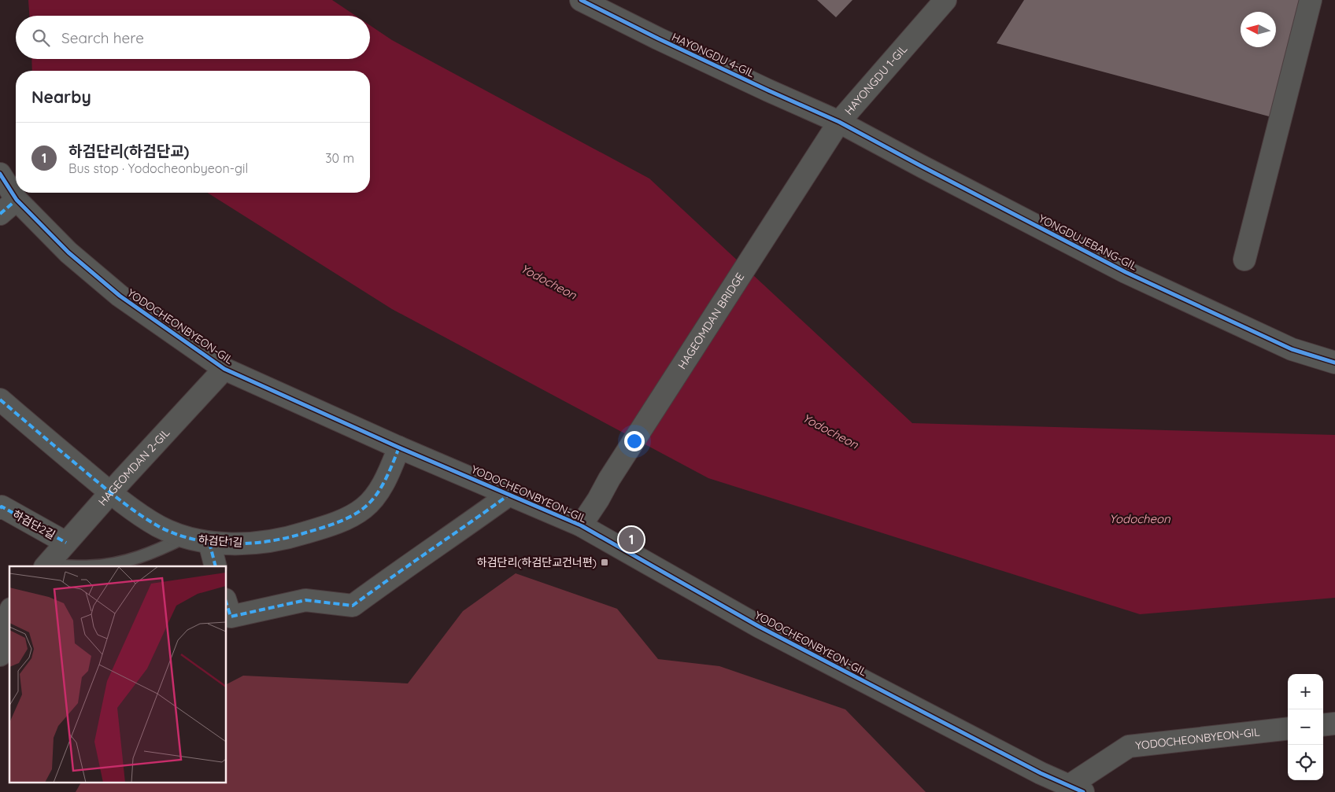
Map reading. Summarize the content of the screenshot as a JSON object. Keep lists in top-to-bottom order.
{
  "streets": {
    "street": [
      "HAYONGDU 4-GIL",
      "HAYONGDU 1-GIL",
      "YONGDUJEBANG-GIL",
      "HAGEOMDAN BRIDGE",
      "YODOCHEONBYEON-GIL",
      "HAGEOMDAN 2-GIL",
      "하검단2길",
      "하검단1길"
    ]
  },
  "crossings": [
    ["HAYONGDU 4-GIL", "HAYONGDU 1-GIL"],
    ["HAYONGDU 4-GIL", "YONGDUJEBANG-GIL"],
    ["HAYONGDU 1-GIL", "YONGDUJEBANG-GIL"],
    ["HAYONGDU 1-GIL", "HAGEOMDAN BRIDGE"],
    ["HAGEOMDAN BRIDGE", "YODOCHEONBYEON-GIL"],
    ["YODOCHEONBYEON-GIL", "HAGEOMDAN 2-GIL"],
    ["YODOCHEONBYEON-GIL", "하검단1길"],
    ["HAGEOMDAN 2-GIL", "하검단2길"],
    ["HAGEOMDAN 2-GIL", "하검단1길"]
  ],
  "water": ["Yodocheon"],
  "places": {
    "transit": ["하검단리(하검단교건너편)"]
  },
  "north": "left",
  "page": {
    "search": "Search here",
    "heading": "Nearby",
    "list": [
      {
        "mark": "1",
        "name": "하검단리(하검단교)",
        "note": "Bus stop · Yodocheonbyeon-gil",
        "value": "30 m"
      }
    ],
    "pins": "1",
    "map_buttons": ["+", "−"]
  }
}
